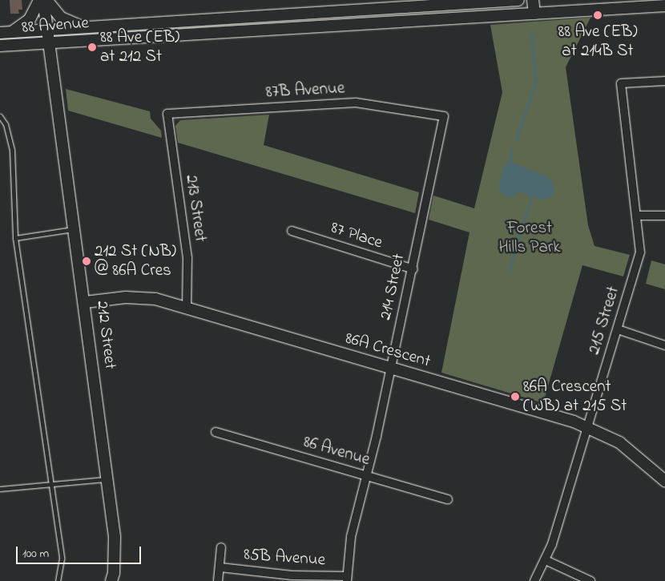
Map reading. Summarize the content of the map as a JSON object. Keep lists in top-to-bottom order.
{
  "streets": {
    "main road": ["88 Avenue", "212 Street", "86A Crescent"],
    "street": [
      "87B Avenue",
      "213 Street",
      "87 Place",
      "214 Street",
      "215 Street",
      "86 Avenue",
      "85B Avenue"
    ]
  },
  "crossings": [
    ["88 Avenue", "212 Street"],
    ["87B Avenue", "213 Street"],
    ["87B Avenue", "214 Street"],
    ["213 Street", "86A Crescent"],
    ["87 Place", "214 Street"],
    ["214 Street", "86A Crescent"],
    ["214 Street", "86 Avenue"],
    ["214 Street", "85B Avenue"],
    ["215 Street", "86A Crescent"],
    ["212 Street", "86A Crescent"]
  ],
  "parks": ["Forest Hills Park"],
  "places": [
    "88 Ave (EB) at 214B St",
    "88 Ave (EB) at 212 St",
    "212 St (NB) @ 86A Cres",
    "86A Crescent (WB) at 215 St"
  ],
  "scale_bar": "100 m"
}
